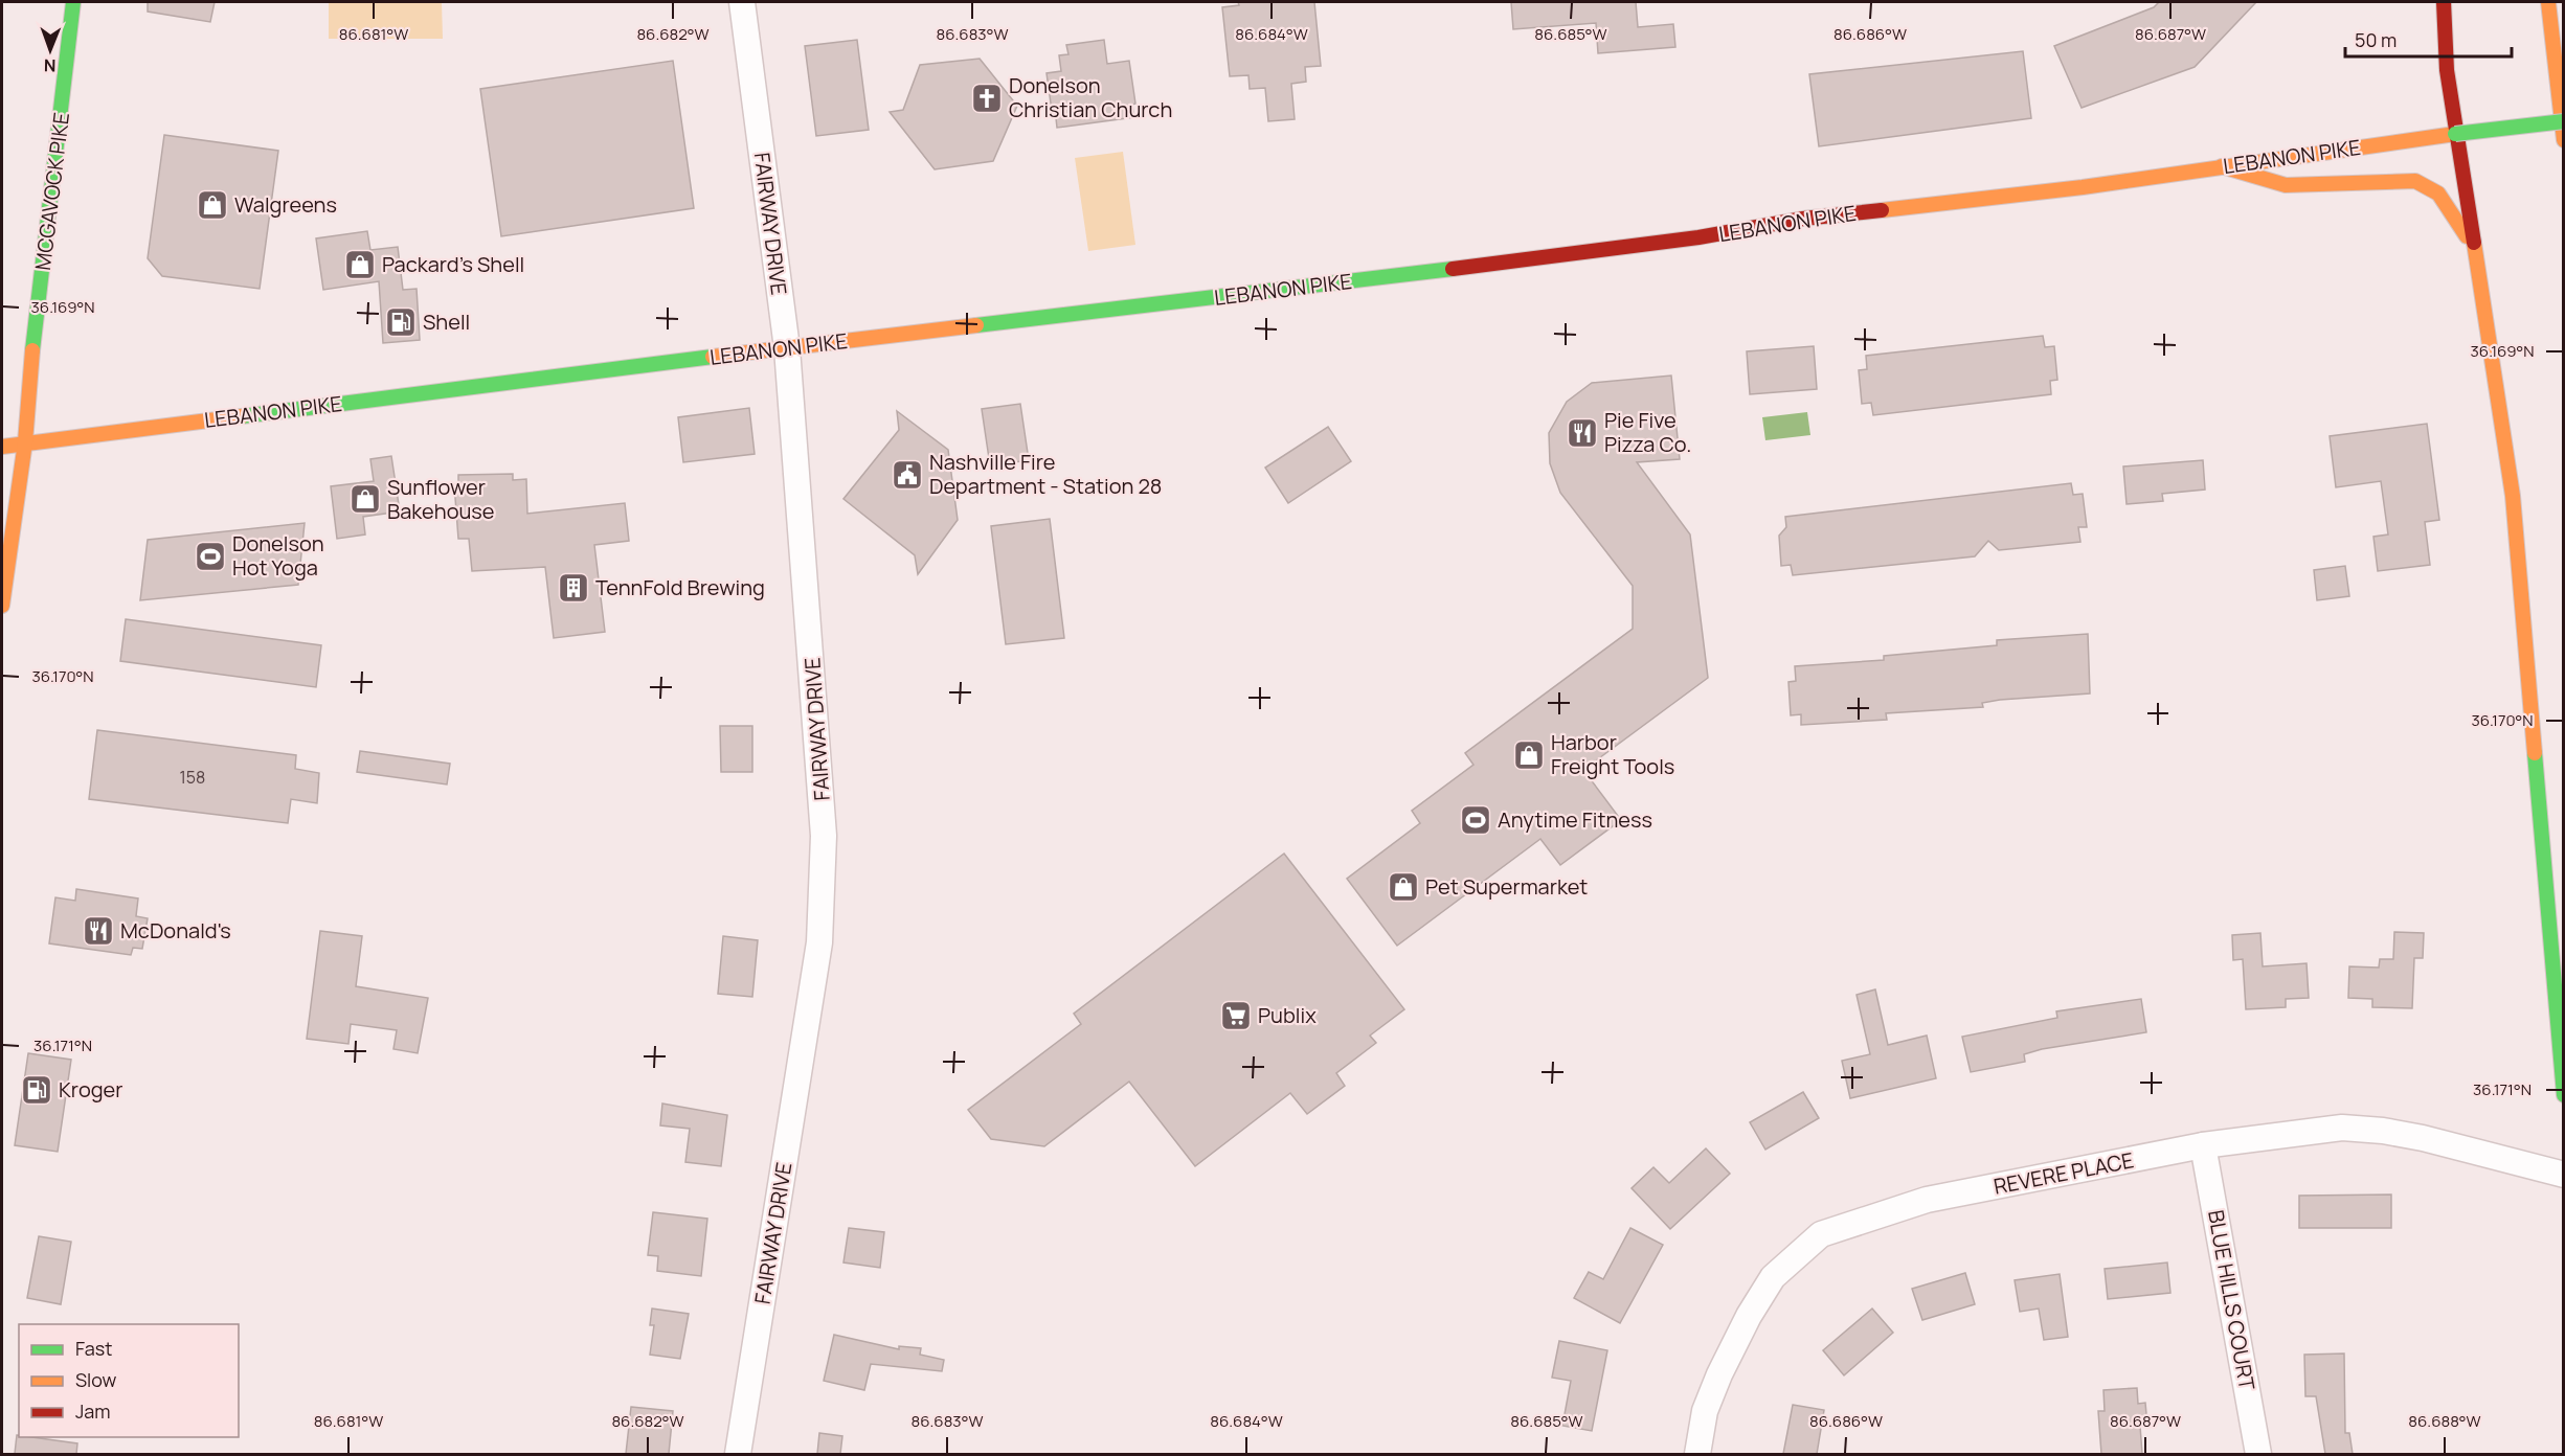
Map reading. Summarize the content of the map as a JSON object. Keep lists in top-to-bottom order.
{
  "streets": {
    "main road": ["LEBANON PIKE", "MCGAVOCK PIKE"],
    "street": ["FAIRWAY DRIVE", "REVERE PLACE", "BLUE HILLS COURT"]
  },
  "crossings": [
    ["LEBANON PIKE", "MCGAVOCK PIKE"],
    ["LEBANON PIKE", "FAIRWAY DRIVE"],
    ["REVERE PLACE", "BLUE HILLS COURT"]
  ],
  "places": {
    "church": ["Donelson Christian Church"],
    "shop": [
      "Walgreens",
      "Packard's Shell",
      "Sunflower Bakehouse",
      "Harbor Freight Tools",
      "Pet Supermarket"
    ],
    "fuel station": ["Shell", "Kroger"],
    "restaurant": ["Pie Five Pizza Co.", "McDonald's"],
    "public building": ["Nashville Fire Department - Station 28"],
    "sports": ["Donelson Hot Yoga", "Anytime Fitness"],
    "building": ["TennFold Brewing"],
    "supermarket": ["Publix"]
  },
  "house_numbers": ["158"],
  "legend": ["Fast", "Slow", "Jam"],
  "scale_bar": "50 m",
  "north": "bottom",
  "coordinates": [
    "86.681°W",
    "86.682°W",
    "86.683°W",
    "86.684°W",
    "86.685°W",
    "86.686°W",
    "86.687°W",
    "36.169°N",
    "36.170°N",
    "36.171°N",
    "86.688°W"
  ]
}
